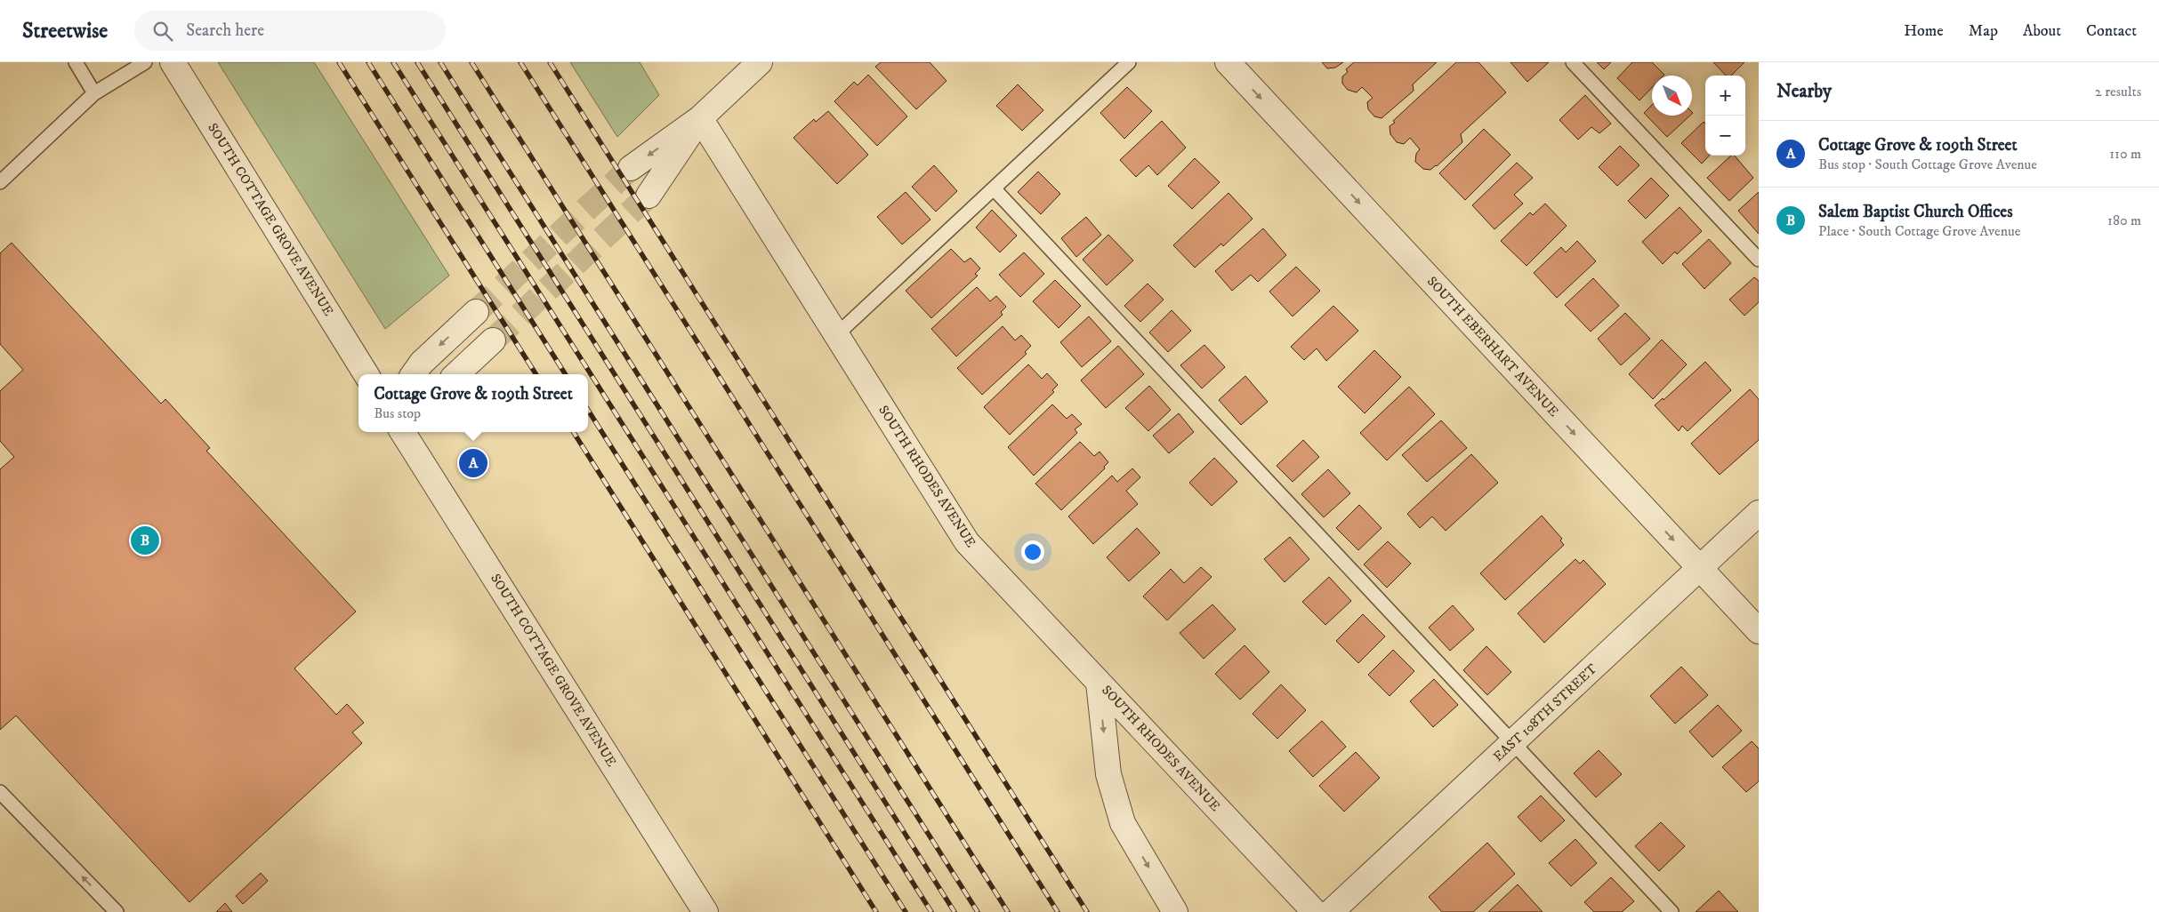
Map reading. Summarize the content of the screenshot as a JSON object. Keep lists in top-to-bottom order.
{
  "streets": {
    "street": [
      "SOUTH COTTAGE GROVE AVENUE",
      "SOUTH EBERHART AVENUE",
      "SOUTH RHODES AVENUE",
      "EAST 108TH STREET"
    ]
  },
  "crossings": [
    ["SOUTH EBERHART AVENUE", "EAST 108TH STREET"]
  ],
  "one_way": ["SOUTH EBERHART AVENUE"],
  "north": "bottom right",
  "page": {
    "header": "Streetwise",
    "search": "Search here",
    "nav": [
      "Home",
      "Map",
      "About",
      "Contact"
    ],
    "heading": ["Nearby", "2 results"],
    "map_buttons": ["+", "−"],
    "list": [
      {
        "mark": "A",
        "name": "Cottage Grove & 109th Street",
        "note": "Bus stop · South Cottage Grove Avenue",
        "value": "110 m"
      },
      {
        "mark": "B",
        "name": "Salem Baptist Church Offices",
        "note": "Place · South Cottage Grove Avenue",
        "value": "180 m"
      }
    ],
    "popup": ["Cottage Grove & 109th Street", "Bus stop"],
    "pins": ["A", "B"]
  }
}
